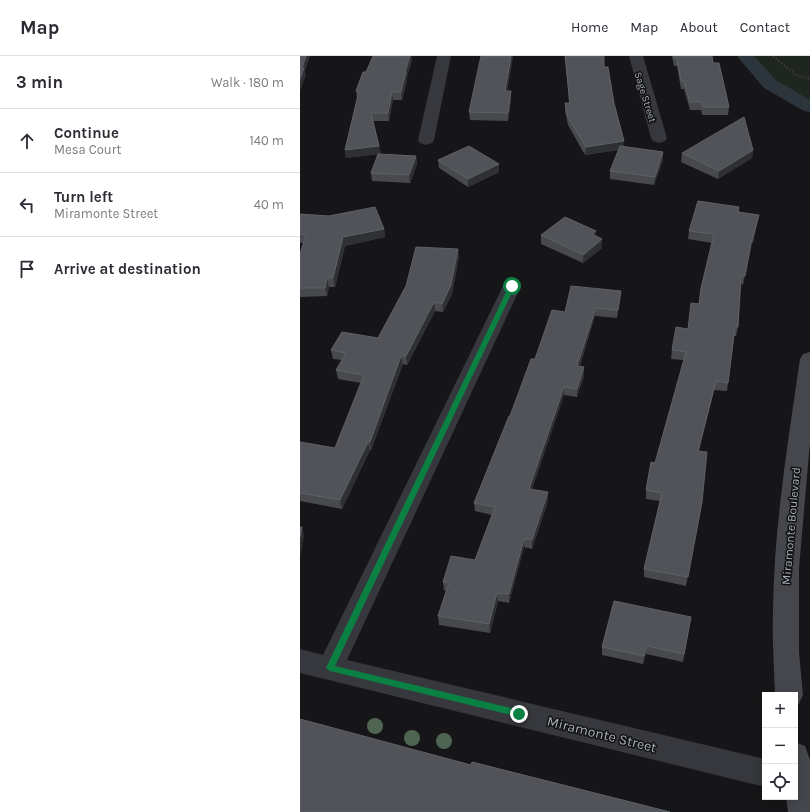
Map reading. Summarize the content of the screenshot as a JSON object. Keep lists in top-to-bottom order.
{
  "streets": {
    "street": ["Sage Street", "Miramonte Boulevard", "Miramonte Street"]
  },
  "page": {
    "header": "Map",
    "nav": [
      "Home",
      "Map",
      "About",
      "Contact"
    ],
    "heading": ["3 min", "Walk · 180 m"],
    "list": [
      ["Continue", "Mesa Court", "140 m"],
      ["Turn left", "Miramonte Street", "40 m"],
      "Arrive at destination"
    ],
    "map_buttons": ["+", "−"]
  }
}
